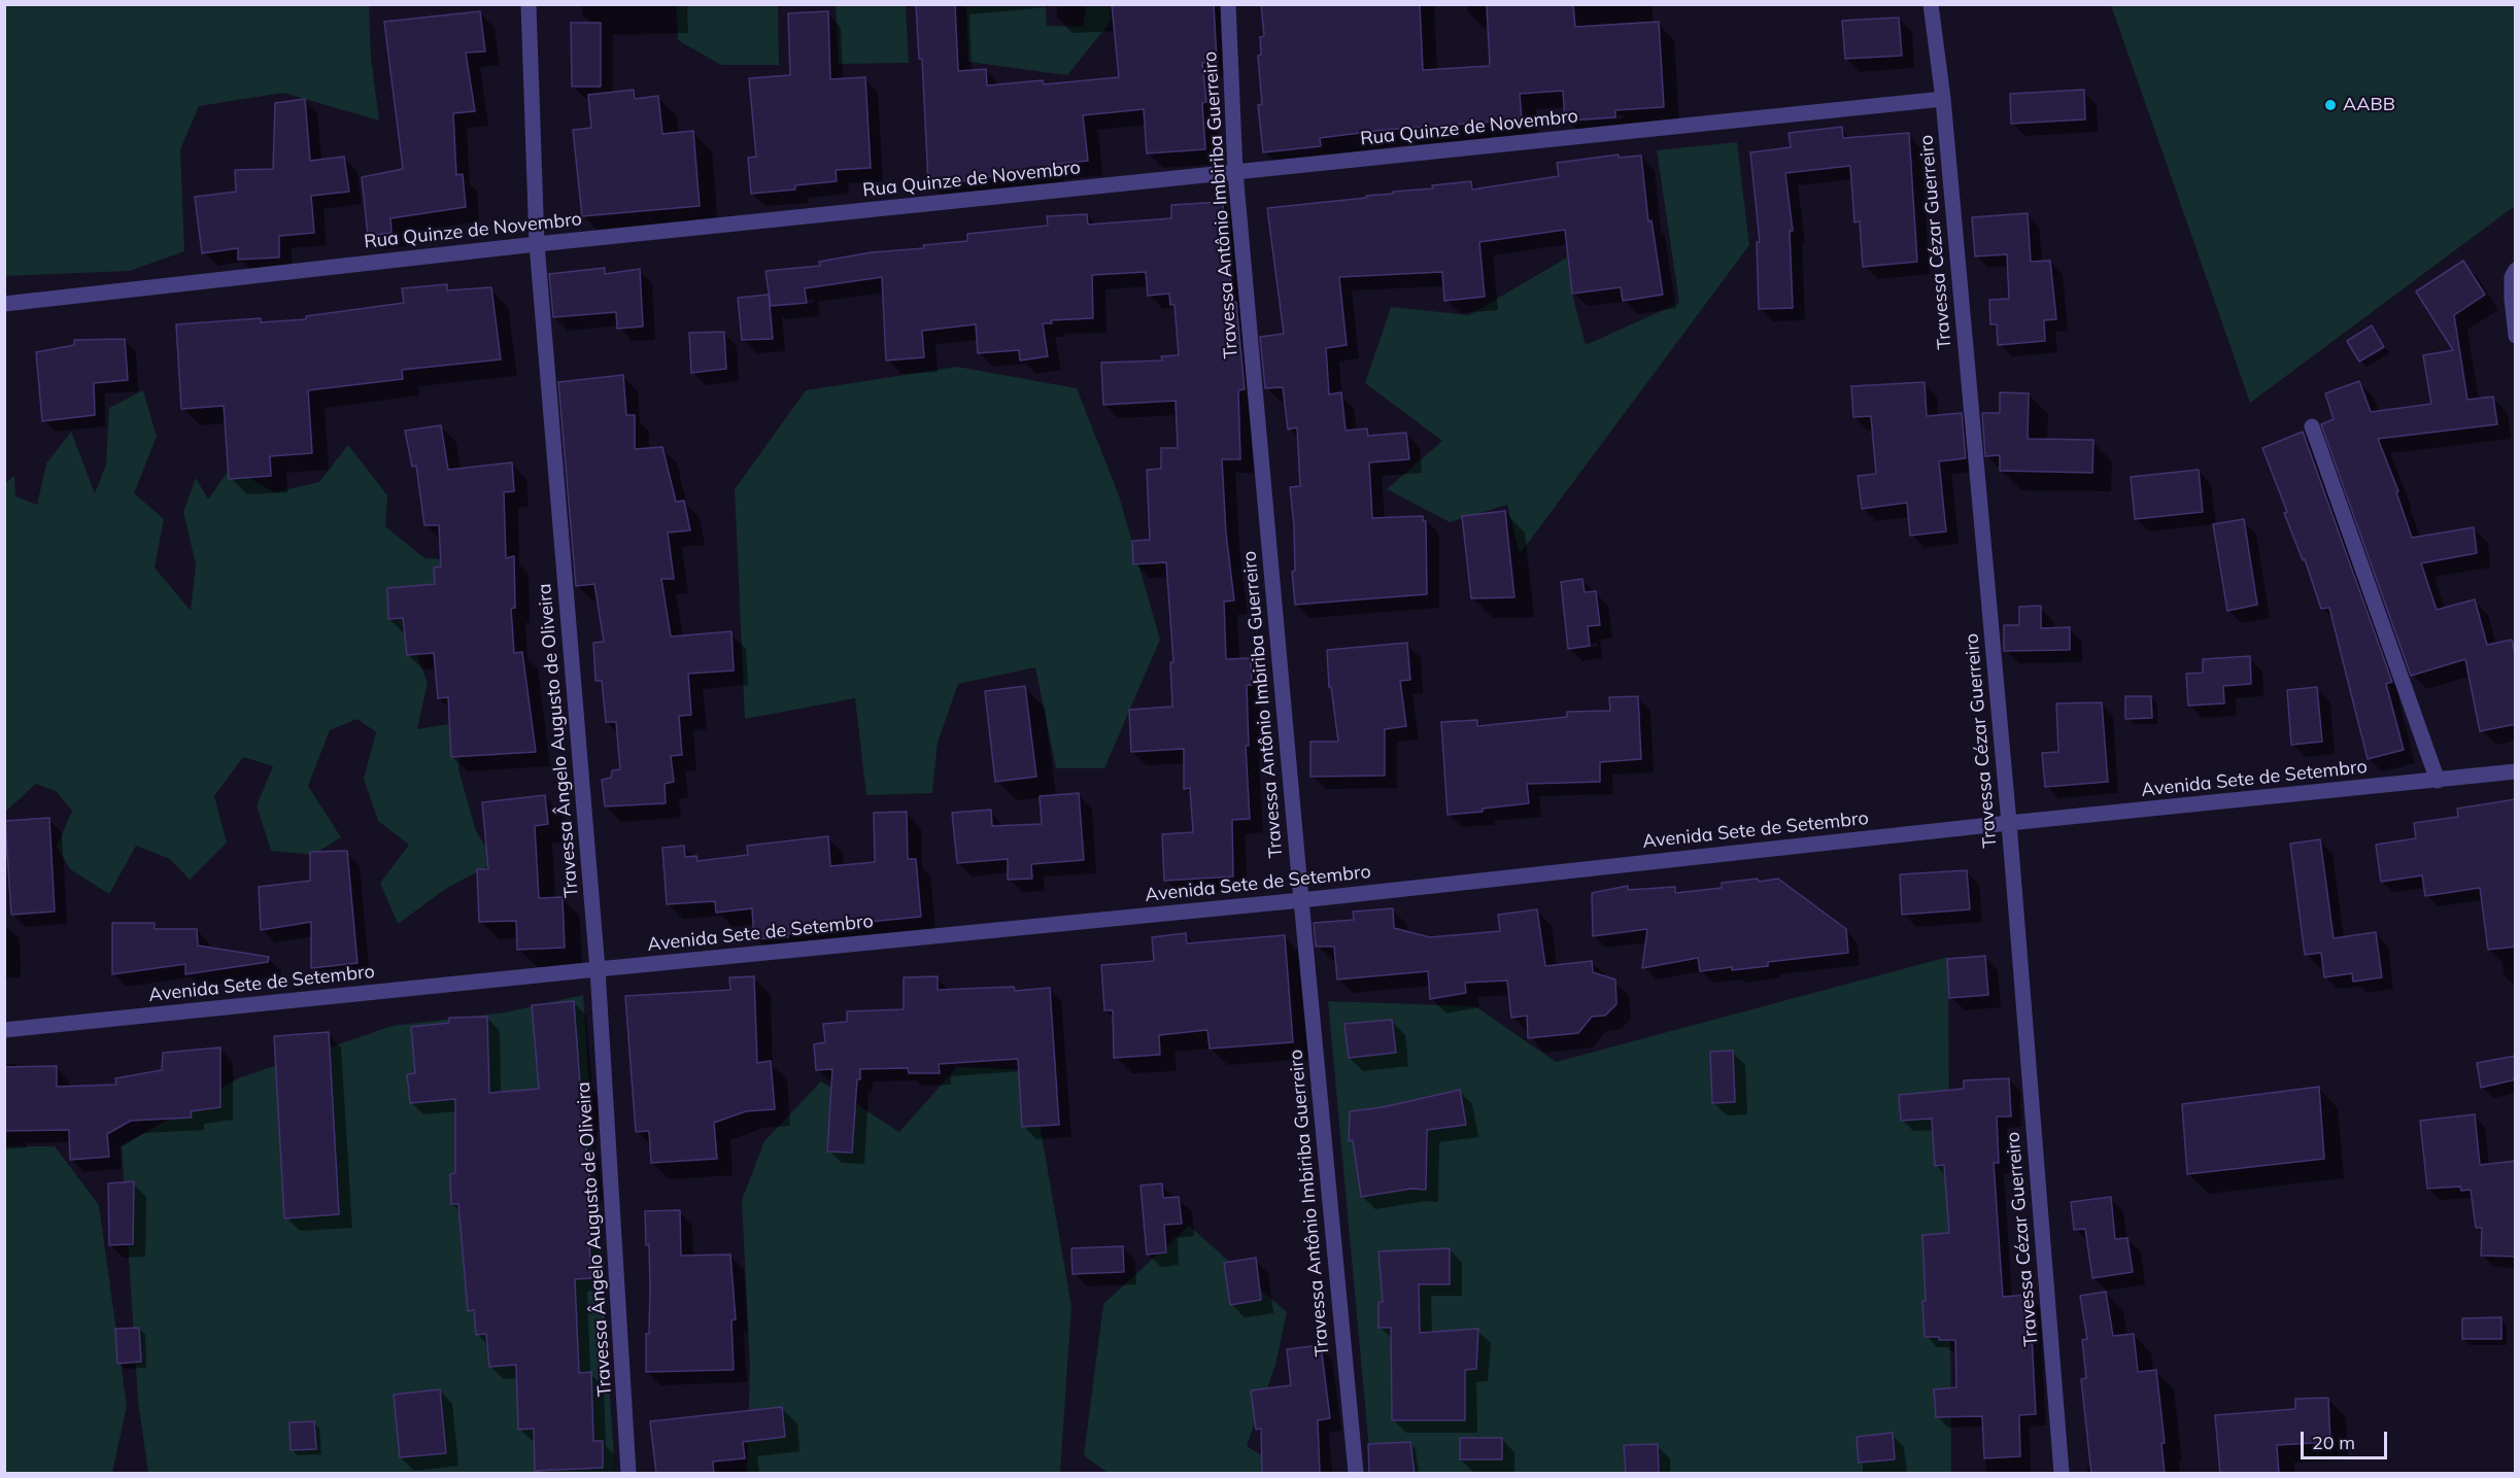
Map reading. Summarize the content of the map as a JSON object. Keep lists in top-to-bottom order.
{
  "streets": {
    "street": [
      "Rua Quinze de Novembro",
      "Travessa Antônio Imbiriba Guerreiro",
      "Travessa Cézar Guerreiro",
      "Travessa Ângelo Augusto de Oliveira",
      "Avenida Sete de Setembro"
    ]
  },
  "crossings": [
    ["Rua Quinze de Novembro", "Travessa Antônio Imbiriba Guerreiro"],
    ["Rua Quinze de Novembro", "Travessa Cézar Guerreiro"],
    ["Rua Quinze de Novembro", "Travessa Ângelo Augusto de Oliveira"],
    ["Travessa Antônio Imbiriba Guerreiro", "Avenida Sete de Setembro"],
    ["Travessa Cézar Guerreiro", "Avenida Sete de Setembro"],
    ["Travessa Ângelo Augusto de Oliveira", "Avenida Sete de Setembro"]
  ],
  "places": ["AABB"],
  "scale_bar": "20 m"
}
